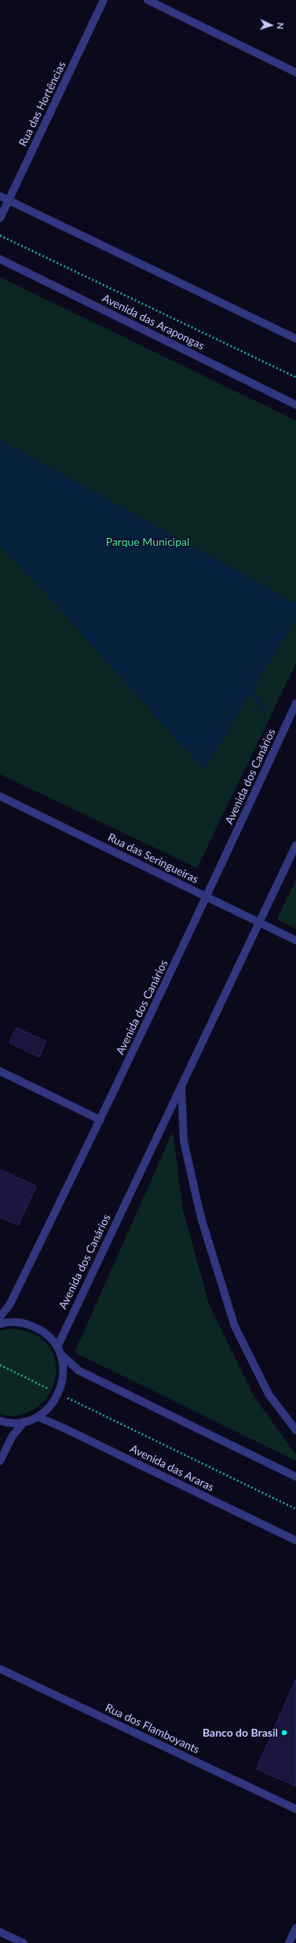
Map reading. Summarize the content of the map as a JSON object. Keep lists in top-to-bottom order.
{
  "streets": {
    "street": [
      "Rua das Hortências",
      "Avenida das Arapongas",
      "Avenida dos Canários",
      "Rua das Seringueiras",
      "Avenida das Araras",
      "Rua dos Flamboyants"
    ]
  },
  "crossings": [
    ["Avenida dos Canários", "Rua das Seringueiras"]
  ],
  "parks": ["Parque Municipal"],
  "places": ["Banco do Brasil"],
  "north": "right"
}
